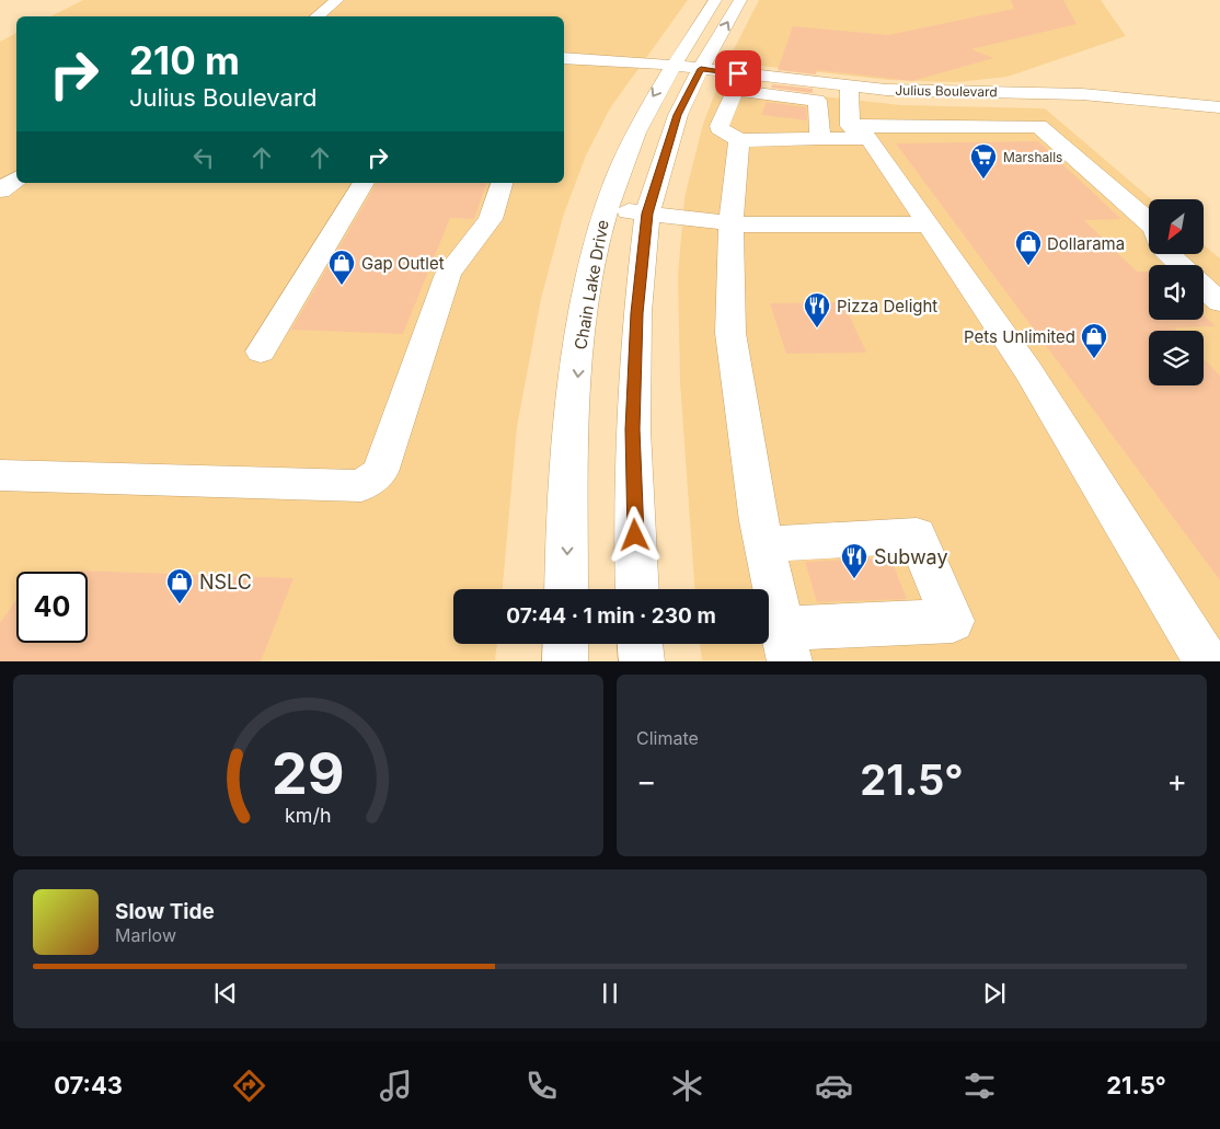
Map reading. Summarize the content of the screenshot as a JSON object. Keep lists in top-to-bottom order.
{
  "streets": {
    "street": ["Julius Boulevard", "Chain Lake Drive"]
  },
  "crossings": [
    ["Julius Boulevard", "Chain Lake Drive"]
  ],
  "places": {
    "supermarket": ["Marshalls"],
    "shop": [
      "Dollarama",
      "Gap Outlet",
      "Pets Unlimited",
      "NSLC"
    ],
    "restaurant": ["Pizza Delight", "Subway"]
  },
  "north": "bottom left",
  "page": {
    "turn": ["210 m", "Julius Boulevard"],
    "limit": "40",
    "trip": "07:44 · 1 min · 230 m",
    "tile": "Climate",
    "heat": ["−", "21.5°", "+"],
    "song": ["Slow Tide", "Marlow"],
    "tabs": ["07:43", "21.5°"],
    "gauge": ["29", "km/h"]
  }
}
